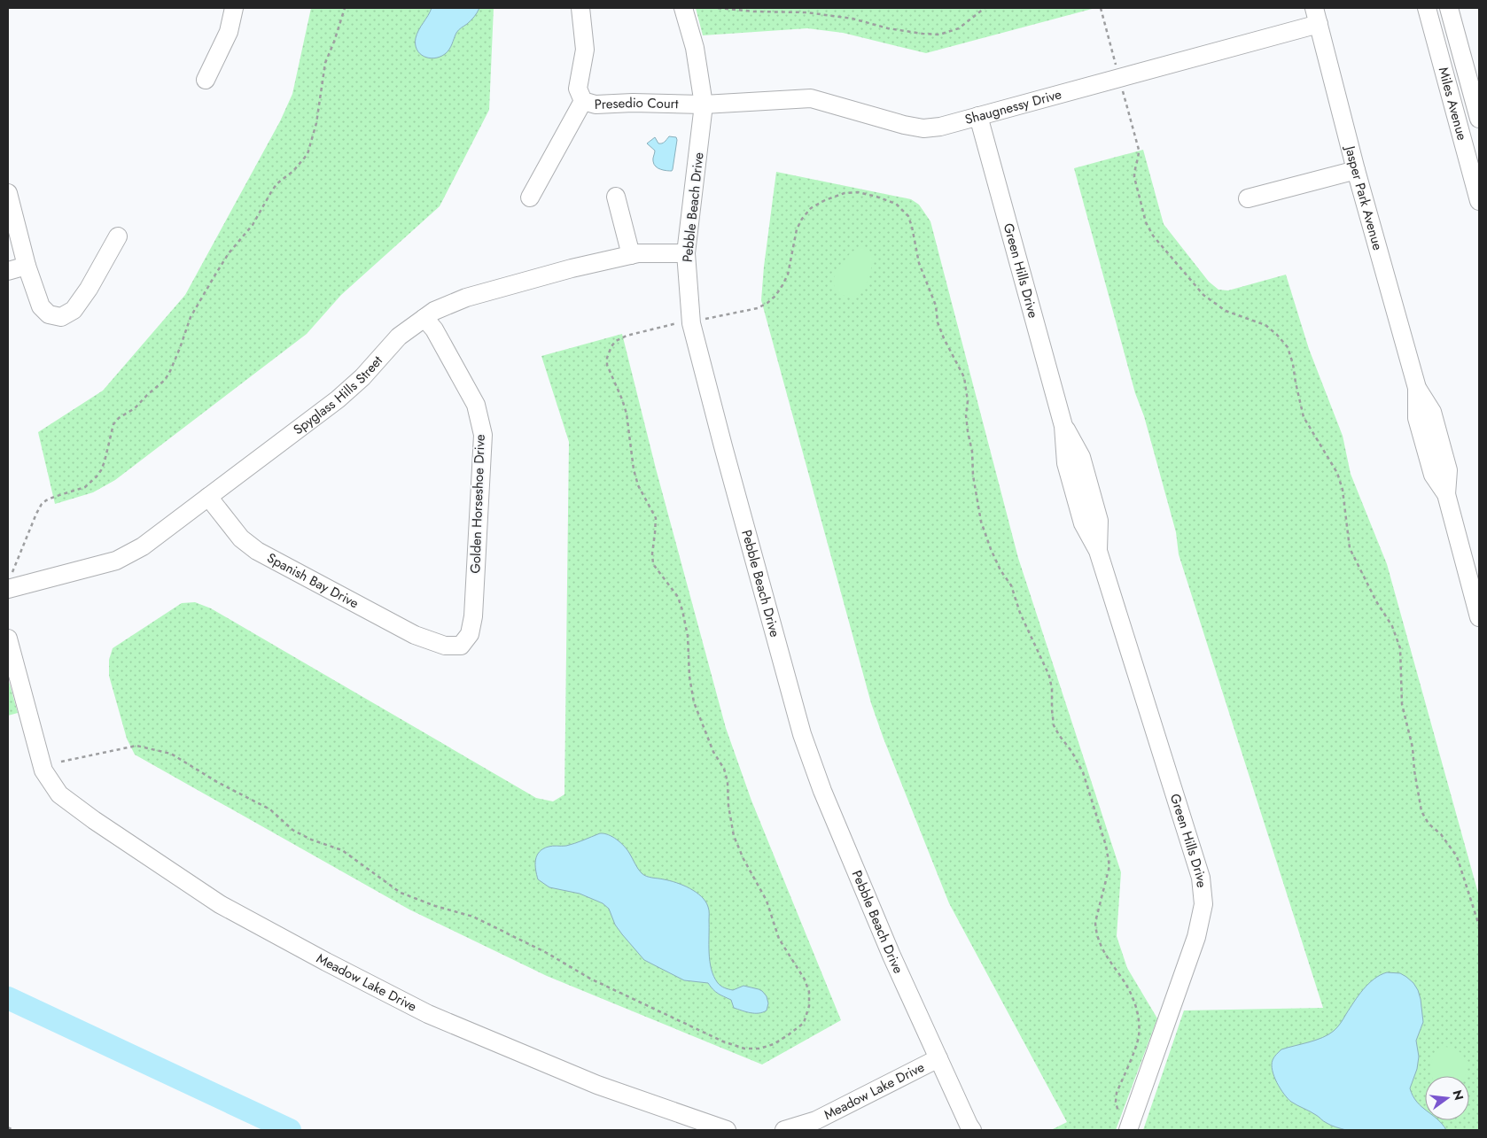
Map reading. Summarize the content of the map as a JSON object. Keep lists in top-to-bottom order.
{
  "streets": {
    "street": [
      "Presedio Court",
      "Miles Avenue",
      "Shaugnessy Drive",
      "Jasper Park Avenue",
      "Pebble Beach Drive",
      "Green Hills Drive",
      "Spyglass Hills Street",
      "Golden Horseshoe Drive",
      "Spanish Bay Drive",
      "Meadow Lake Drive"
    ]
  },
  "crossings": [
    ["Presedio Court", "Shaugnessy Drive"],
    ["Presedio Court", "Pebble Beach Drive"],
    ["Shaugnessy Drive", "Jasper Park Avenue"],
    ["Shaugnessy Drive", "Pebble Beach Drive"],
    ["Shaugnessy Drive", "Green Hills Drive"],
    ["Pebble Beach Drive", "Spyglass Hills Street"],
    ["Pebble Beach Drive", "Meadow Lake Drive"],
    ["Spyglass Hills Street", "Golden Horseshoe Drive"],
    ["Spyglass Hills Street", "Spanish Bay Drive"],
    ["Golden Horseshoe Drive", "Spanish Bay Drive"]
  ],
  "north": "right"
}
